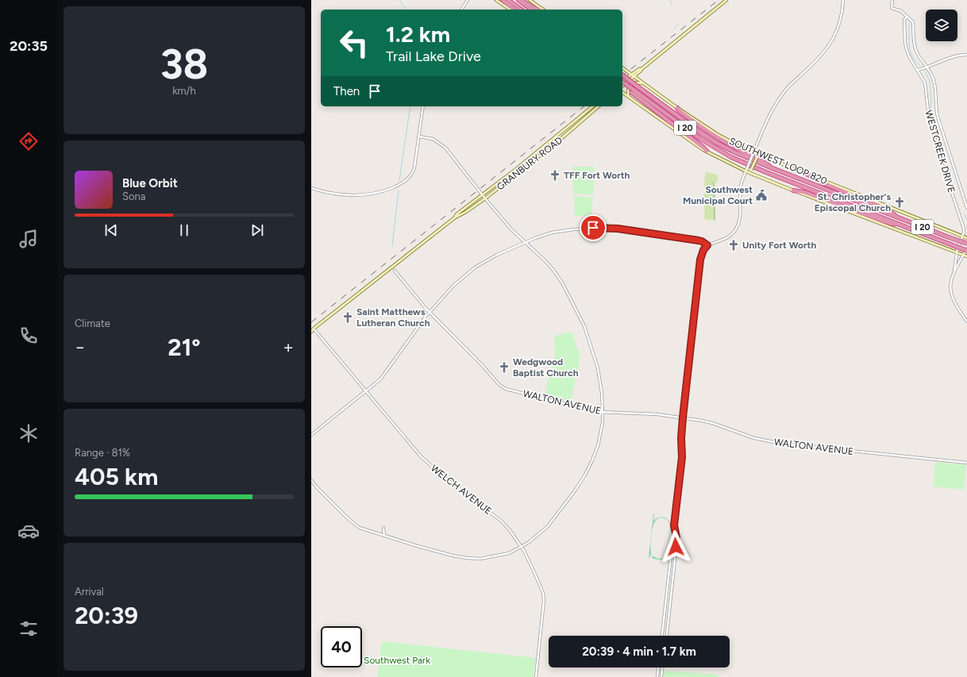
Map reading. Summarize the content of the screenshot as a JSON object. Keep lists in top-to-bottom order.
{
  "streets": {
    "highway": ["I 20"],
    "main road": ["SOUTHWEST LOOP 820", "GRANBURY ROAD"],
    "street": ["WESTCREEK DRIVE", "WALTON AVENUE", "WELCH AVENUE"]
  },
  "crossings": [
    ["I 20", "WESTCREEK DRIVE"],
    ["WESTCREEK DRIVE", "SOUTHWEST LOOP 820"],
    ["GRANBURY ROAD", "WELCH AVENUE"]
  ],
  "parks": ["Southwest Park"],
  "places": {
    "church": [
      "TFF Fort Worth",
      "St. Christopher's Episcopal Church",
      "Unity Fort Worth",
      "Saint Matthews Lutheran Church",
      "Wedgwood Baptist Church"
    ],
    "public building": ["Southwest Municipal Court"]
  },
  "page": {
    "tabs": "20:35",
    "tile": [
      ["38", "km/h"],
      "Climate",
      ["Range · 81%", "405 km"],
      ["Arrival", "20:39"]
    ],
    "turn": ["1.2 km", "Trail Lake Drive"],
    "then": "Then",
    "song": ["Blue Orbit", "Sona"],
    "heat": ["−", "21°", "+"],
    "limit": "40",
    "trip": "20:39 · 4 min · 1.7 km"
  }
}
